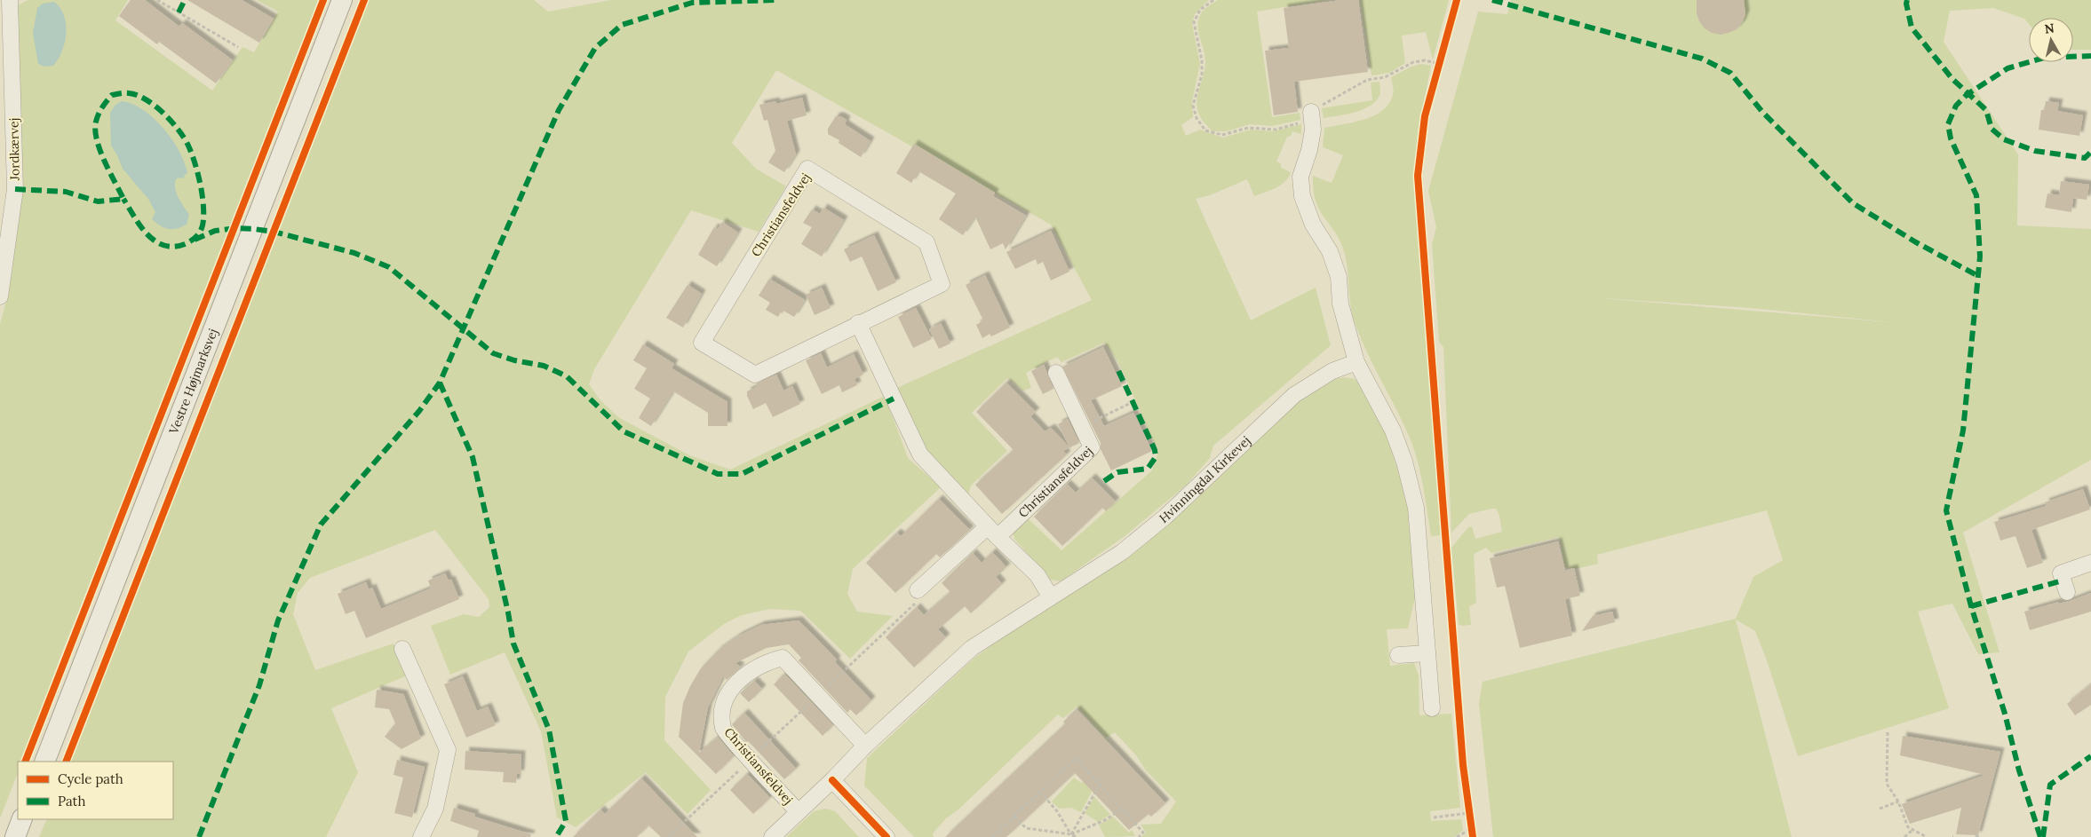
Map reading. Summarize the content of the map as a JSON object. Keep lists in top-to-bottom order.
{
  "streets": {
    "street": [
      "Jordkærvej",
      "Christiansfeldvej",
      "Vestre Højmarksvej",
      "Hvinningdal Kirkevej"
    ]
  },
  "crossings": [
    ["Christiansfeldvej", "Hvinningdal Kirkevej"]
  ],
  "legend": ["Cycle path", "Path"],
  "north": "top"
}
